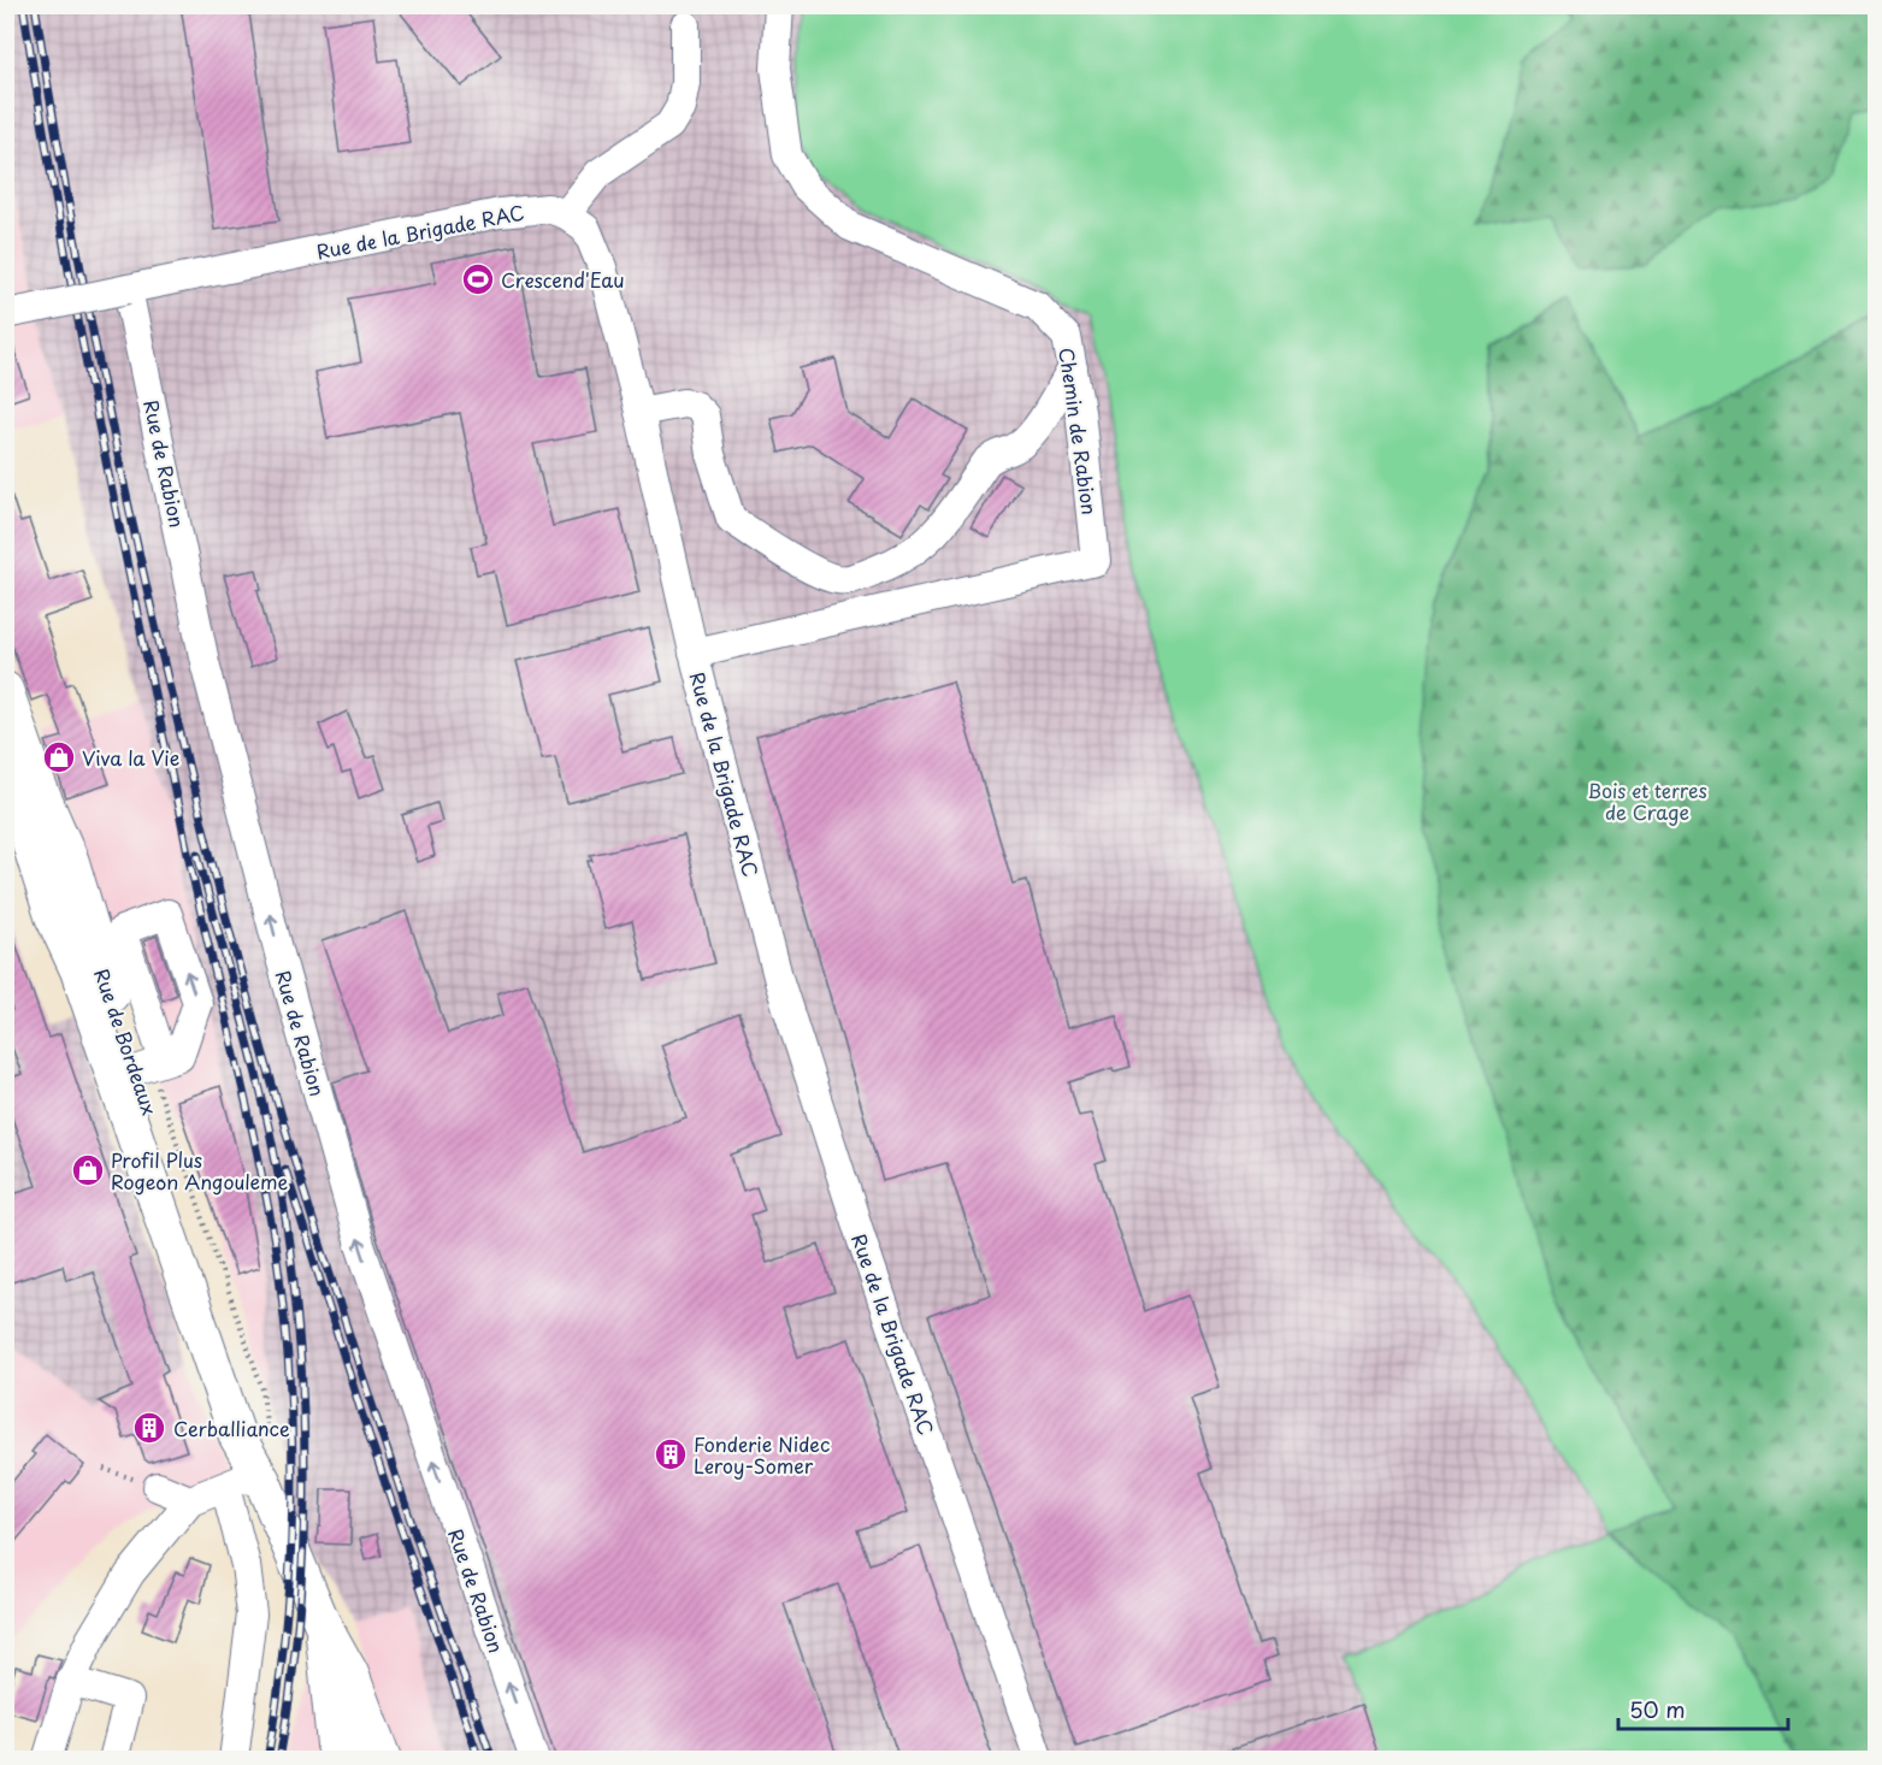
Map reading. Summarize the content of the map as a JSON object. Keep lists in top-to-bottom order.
{
  "streets": {
    "main road": ["Rue de Bordeaux"],
    "street": ["Rue de la Brigade RAC", "Chemin de Rabion", "Rue de Rabion"]
  },
  "crossings": [
    ["Rue de la Brigade RAC", "Chemin de Rabion"],
    ["Rue de la Brigade RAC", "Rue de Rabion"]
  ],
  "parks": ["Bois et terres de Crage"],
  "places": {
    "sports": ["Crescend'Eau"],
    "shop": ["Viva la Vie", "Profil Plus Rogeon Angouleme"],
    "building": ["Cerballiance", "Fonderie Nidec Leroy-Somer"]
  },
  "scale_bar": "50 m"
}
